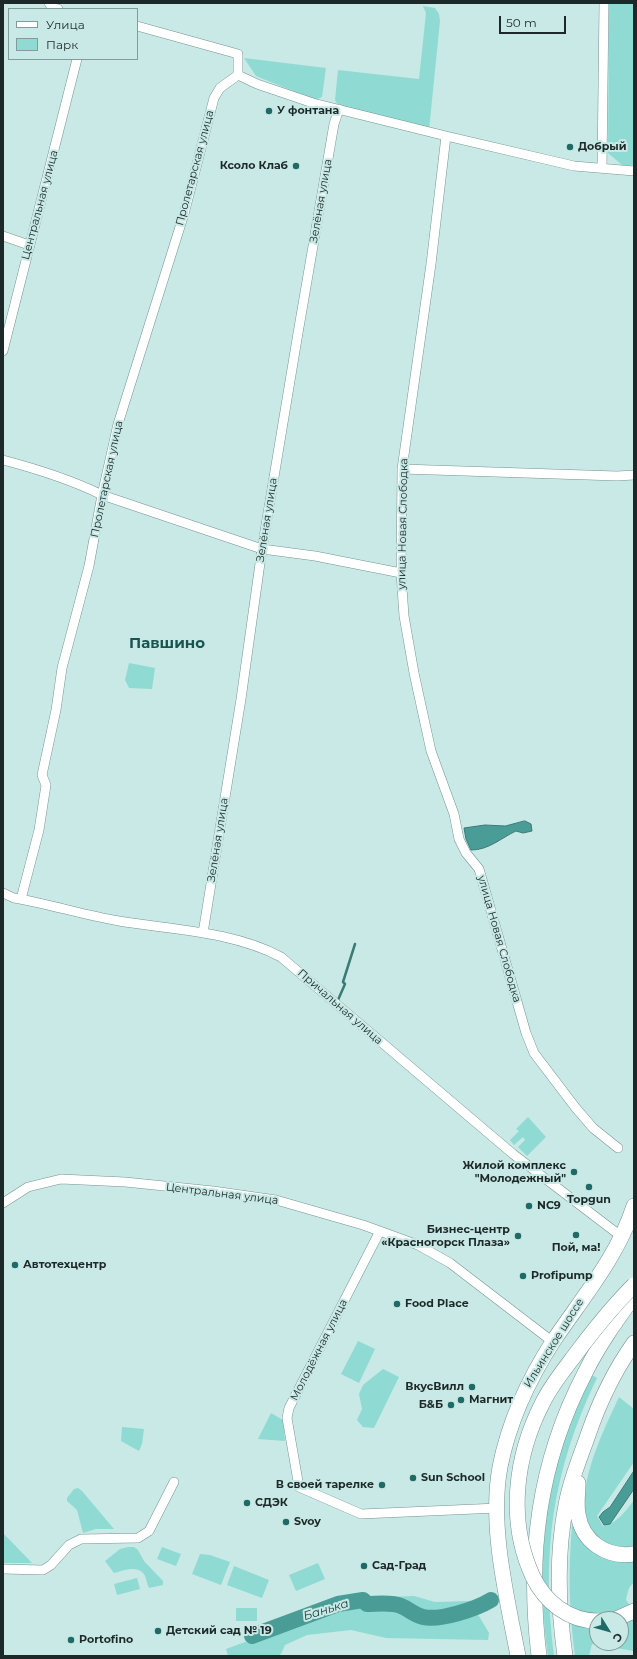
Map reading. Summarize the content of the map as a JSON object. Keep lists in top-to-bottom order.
{
  "streets": {
    "main road": ["Ильинское шоссе"],
    "street": [
      "Пролетарская улица",
      "Зелёная улица",
      "Центральная улица",
      "улица Новая Слободка",
      "Причальная улица",
      "Молодёжная улица"
    ]
  },
  "crossings": [
    ["Пролетарская улица", "Причальная улица"],
    ["Зелёная улица", "Причальная улица"],
    ["Центральная улица", "Ильинское шоссе"],
    ["Центральная улица", "Молодёжная улица"],
    ["Причальная улица", "Ильинское шоссе"],
    ["Ильинское шоссе", "Молодёжная улица"]
  ],
  "districts": ["Павшино"],
  "water": ["Банька"],
  "places": [
    "У фонтана",
    "Добрый",
    "Ксоло Клаб",
    "Жилой комплекс \"Молодежный\"",
    "Topgun",
    "NC9",
    "Пой, ма!",
    "Бизнес-центр «Красногорск Плаза»",
    "Автотехцентр",
    "Profipump",
    "Food Place",
    "ВкусВилл",
    "Магнит",
    "Б&Б",
    "Sun School",
    "В своей тарелке",
    "СДЭК",
    "Svoy",
    "Сад-Град",
    "Детский сад № 19",
    "Portofino"
  ],
  "legend": ["Улица", "Парк"],
  "scale_bar": "50 m",
  "north": "bottom right"
}
